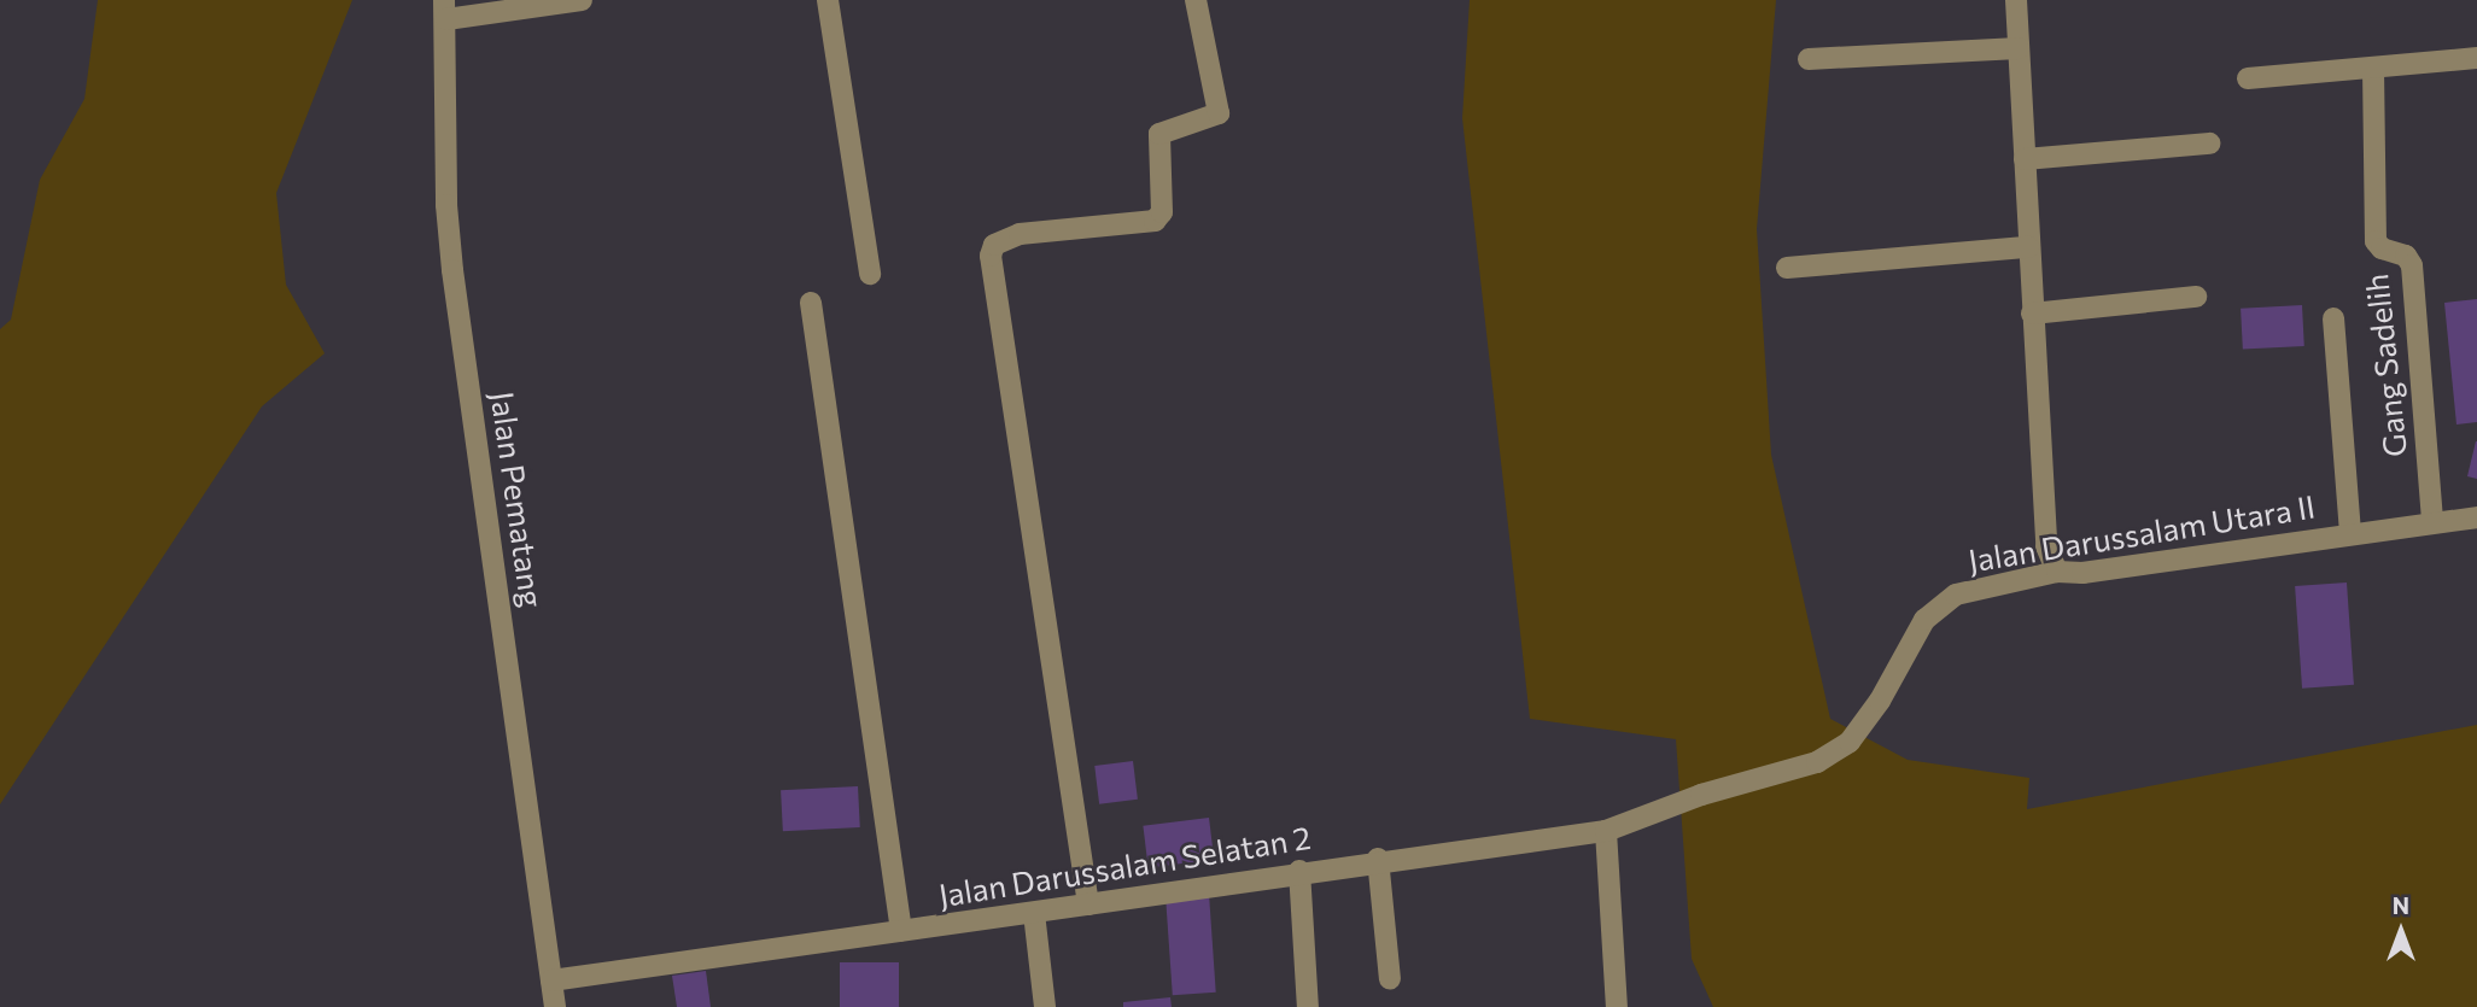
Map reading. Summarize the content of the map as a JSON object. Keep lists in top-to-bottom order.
{
  "streets": {
    "street": [
      "Gang Sadelih",
      "Jalan Pematang",
      "Jalan Darussalam Utara II",
      "Jalan Darussalam Selatan 2"
    ]
  },
  "crossings": [
    ["Gang Sadelih", "Jalan Darussalam Utara II"],
    ["Jalan Pematang", "Jalan Darussalam Selatan 2"],
    ["Jalan Darussalam Utara II", "Jalan Darussalam Selatan 2"]
  ],
  "north": "top"
}
